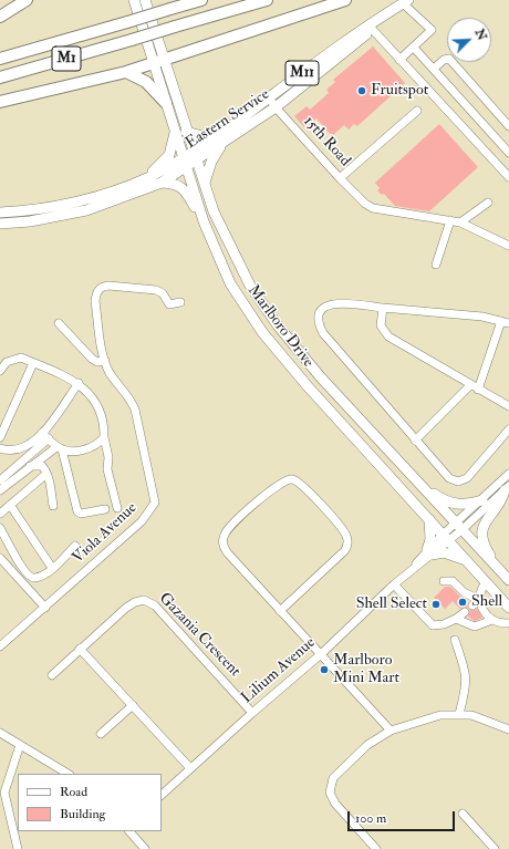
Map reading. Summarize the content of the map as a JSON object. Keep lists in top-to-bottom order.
{
  "streets": {
    "highway": ["M1"],
    "main road": ["M11", "Eastern Service", "Marlboro Drive"],
    "street": [
      "15th Road",
      "Viola Avenue",
      "Gazania Crescent",
      "Lilium Avenue"
    ]
  },
  "crossings": [
    ["M11", "Eastern Service"],
    ["M11", "Marlboro Drive"],
    ["Eastern Service", "15th Road"],
    ["Eastern Service", "Marlboro Drive"],
    ["Marlboro Drive", "Lilium Avenue"],
    ["Gazania Crescent", "Lilium Avenue"]
  ],
  "places": [
    "Fruitspot",
    "Shell",
    "Shell Select",
    "Marlboro Mini Mart"
  ],
  "legend": ["Road", "Building"],
  "scale_bar": "100 m",
  "north": "top right"
}
